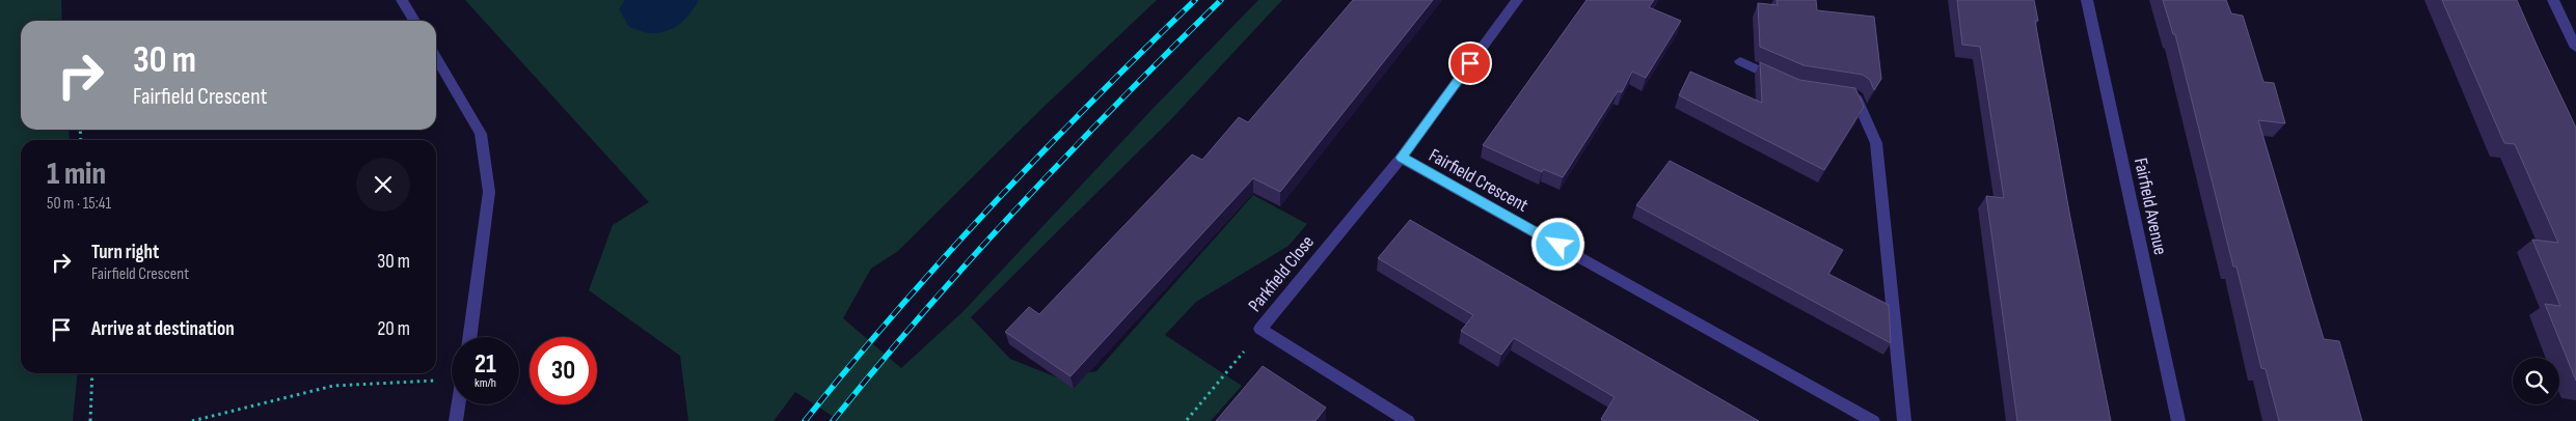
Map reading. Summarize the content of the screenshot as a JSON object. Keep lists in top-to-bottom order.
{
  "streets": {
    "street": ["Fairfield Crescent", "Fairfield Avenue", "Parkfield Close"]
  },
  "crossings": [
    ["Fairfield Crescent", "Parkfield Close"]
  ],
  "page": {
    "turn": ["30 m", "Fairfield Crescent"],
    "heading": ["1 min", "50 m · 15:41"],
    "list": [
      {
        "name": "Turn right",
        "note": "Fairfield Crescent",
        "value": "30 m"
      },
      {
        "name": "Arrive at destination",
        "value": "20 m"
      }
    ],
    "speed": "21 km/h",
    "limit": "30"
  }
}
